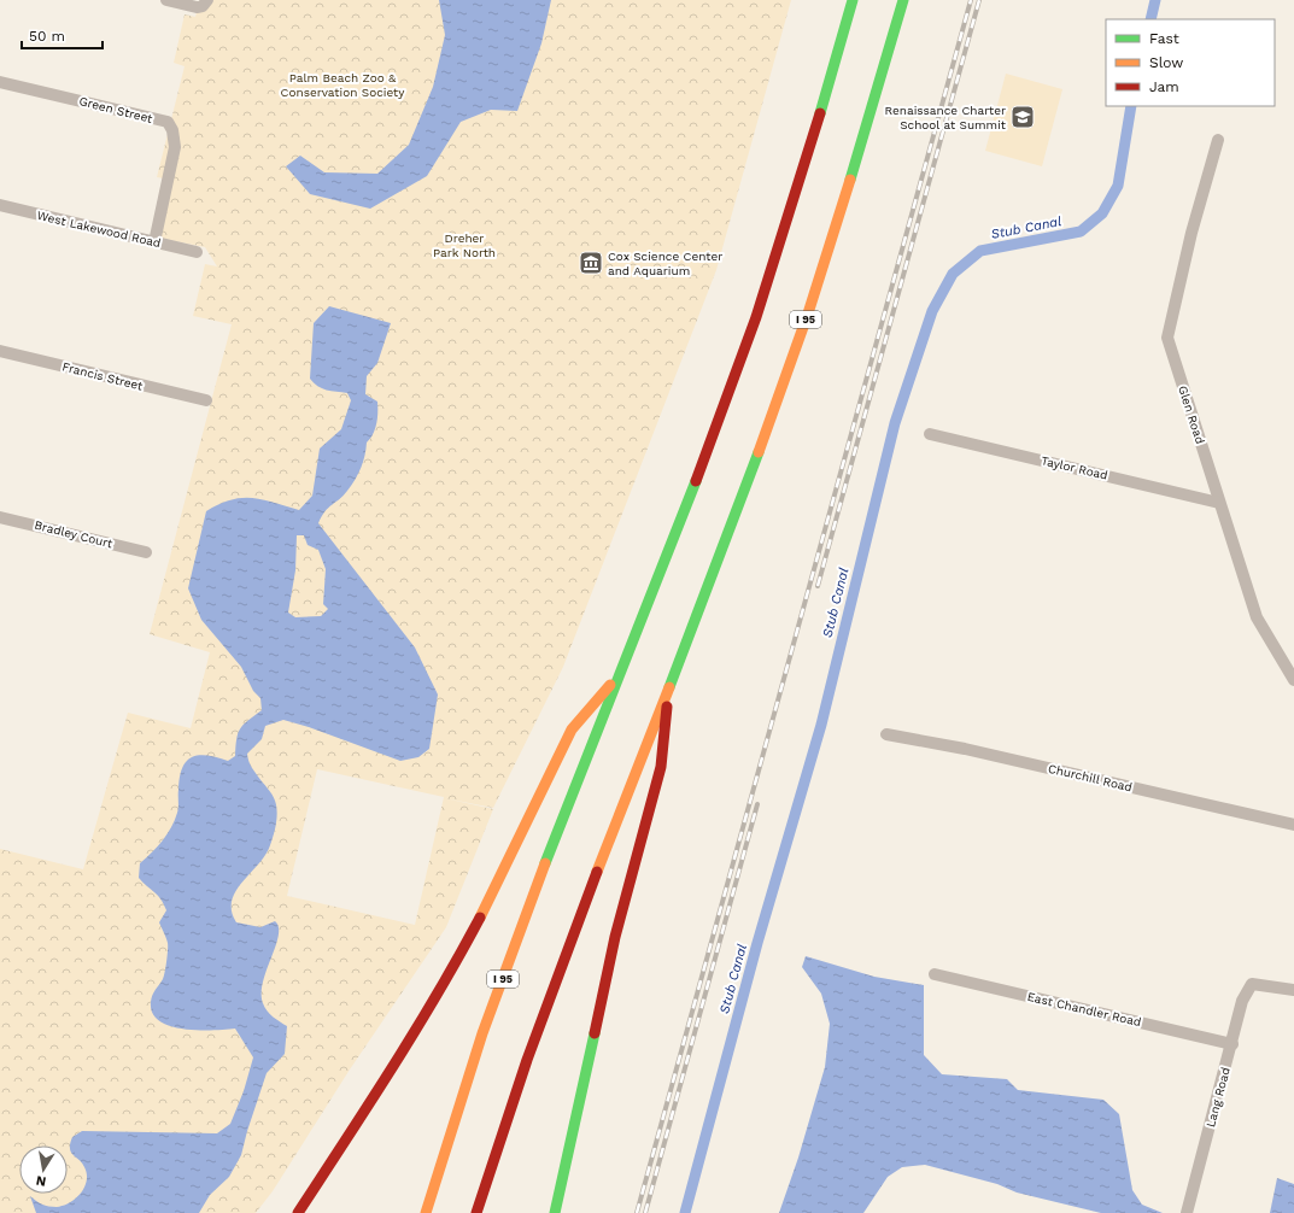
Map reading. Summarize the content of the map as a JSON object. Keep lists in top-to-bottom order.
{
  "streets": {
    "highway": ["I 95"],
    "street": [
      "Green Street",
      "West Lakewood Road",
      "Francis Street",
      "Glen Road",
      "Taylor Road",
      "Bradley Court",
      "Churchill Road",
      "East Chandler Road",
      "Lang Road"
    ]
  },
  "crossings": [
    ["Green Street", "West Lakewood Road"],
    ["Glen Road", "Taylor Road"],
    ["East Chandler Road", "Lang Road"]
  ],
  "water": ["Stub Canal"],
  "parks": ["Palm Beach Zoo & Conservation Society", "Dreher Park North"],
  "places": {
    "school or university": ["Renaissance Charter School at Summit"],
    "museum": ["Cox Science Center and Aquarium"]
  },
  "legend": ["Fast", "Slow", "Jam"],
  "scale_bar": "50 m",
  "north": "bottom"
}
